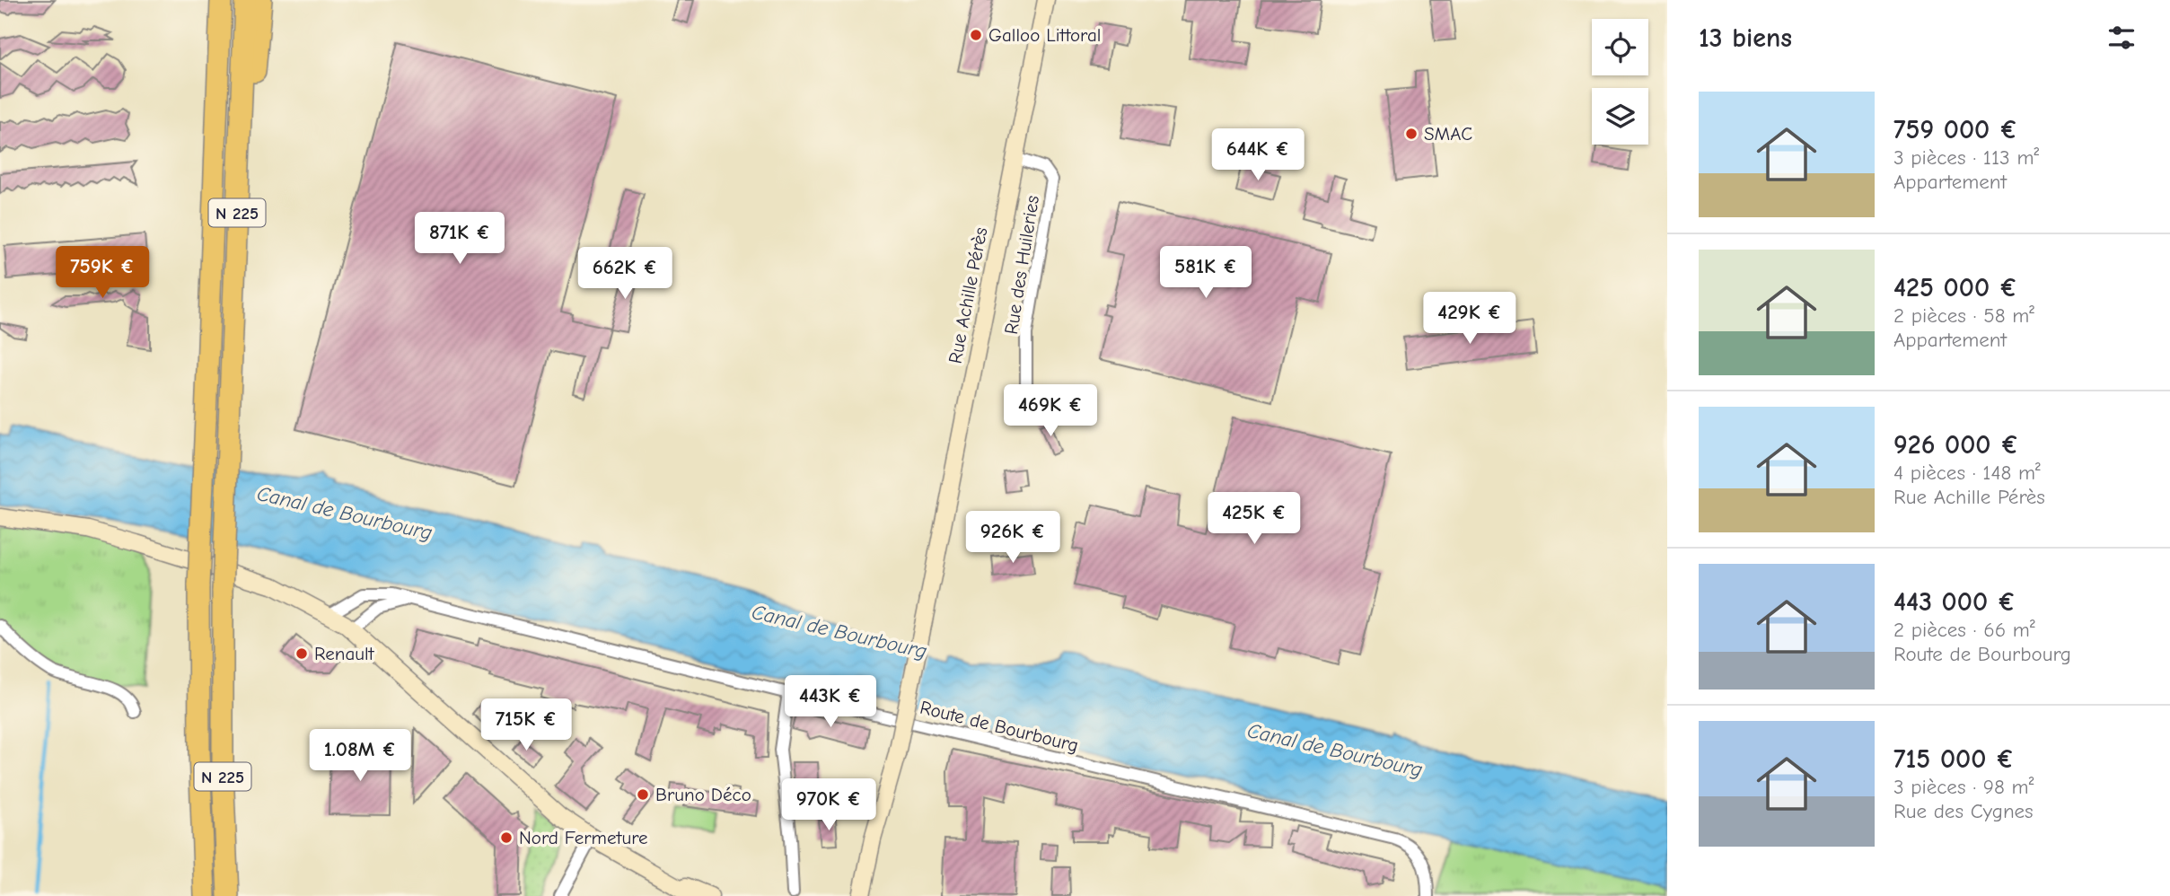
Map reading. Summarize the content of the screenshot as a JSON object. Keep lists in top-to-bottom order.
{
  "streets": {
    "highway": ["N 225"],
    "street": ["Rue des Huileries", "Rue Achille Pérès", "Route de Bourbourg"]
  },
  "crossings": [
    ["Rue des Huileries", "Rue Achille Pérès"]
  ],
  "water": ["Canal de Bourbourg"],
  "places": [
    "Galloo Littoral",
    "SMAC",
    "Renault",
    "Bruno Déco",
    "Nord Fermeture"
  ],
  "page": {
    "heading": "13 biens",
    "list": [
      {
        "name": "759 000 €",
        "note": "3 pièces · 113 m² · Appartement"
      },
      {
        "name": "425 000 €",
        "note": "2 pièces · 58 m² · Appartement"
      },
      {
        "name": "926 000 €",
        "note": "4 pièces · 148 m² · Rue Achille Pérès"
      },
      {
        "name": "443 000 €",
        "note": "2 pièces · 66 m² · Route de Bourbourg"
      },
      {
        "name": "715 000 €",
        "note": "3 pièces · 98 m² · Rue des Cygnes"
      }
    ],
    "price": [
      "644K €",
      "871K €",
      "759K €",
      "581K €",
      "662K €",
      "429K €",
      "469K €",
      "425K €",
      "926K €",
      "443K €",
      "715K €",
      "1.08M €",
      "970K €"
    ]
  }
}
